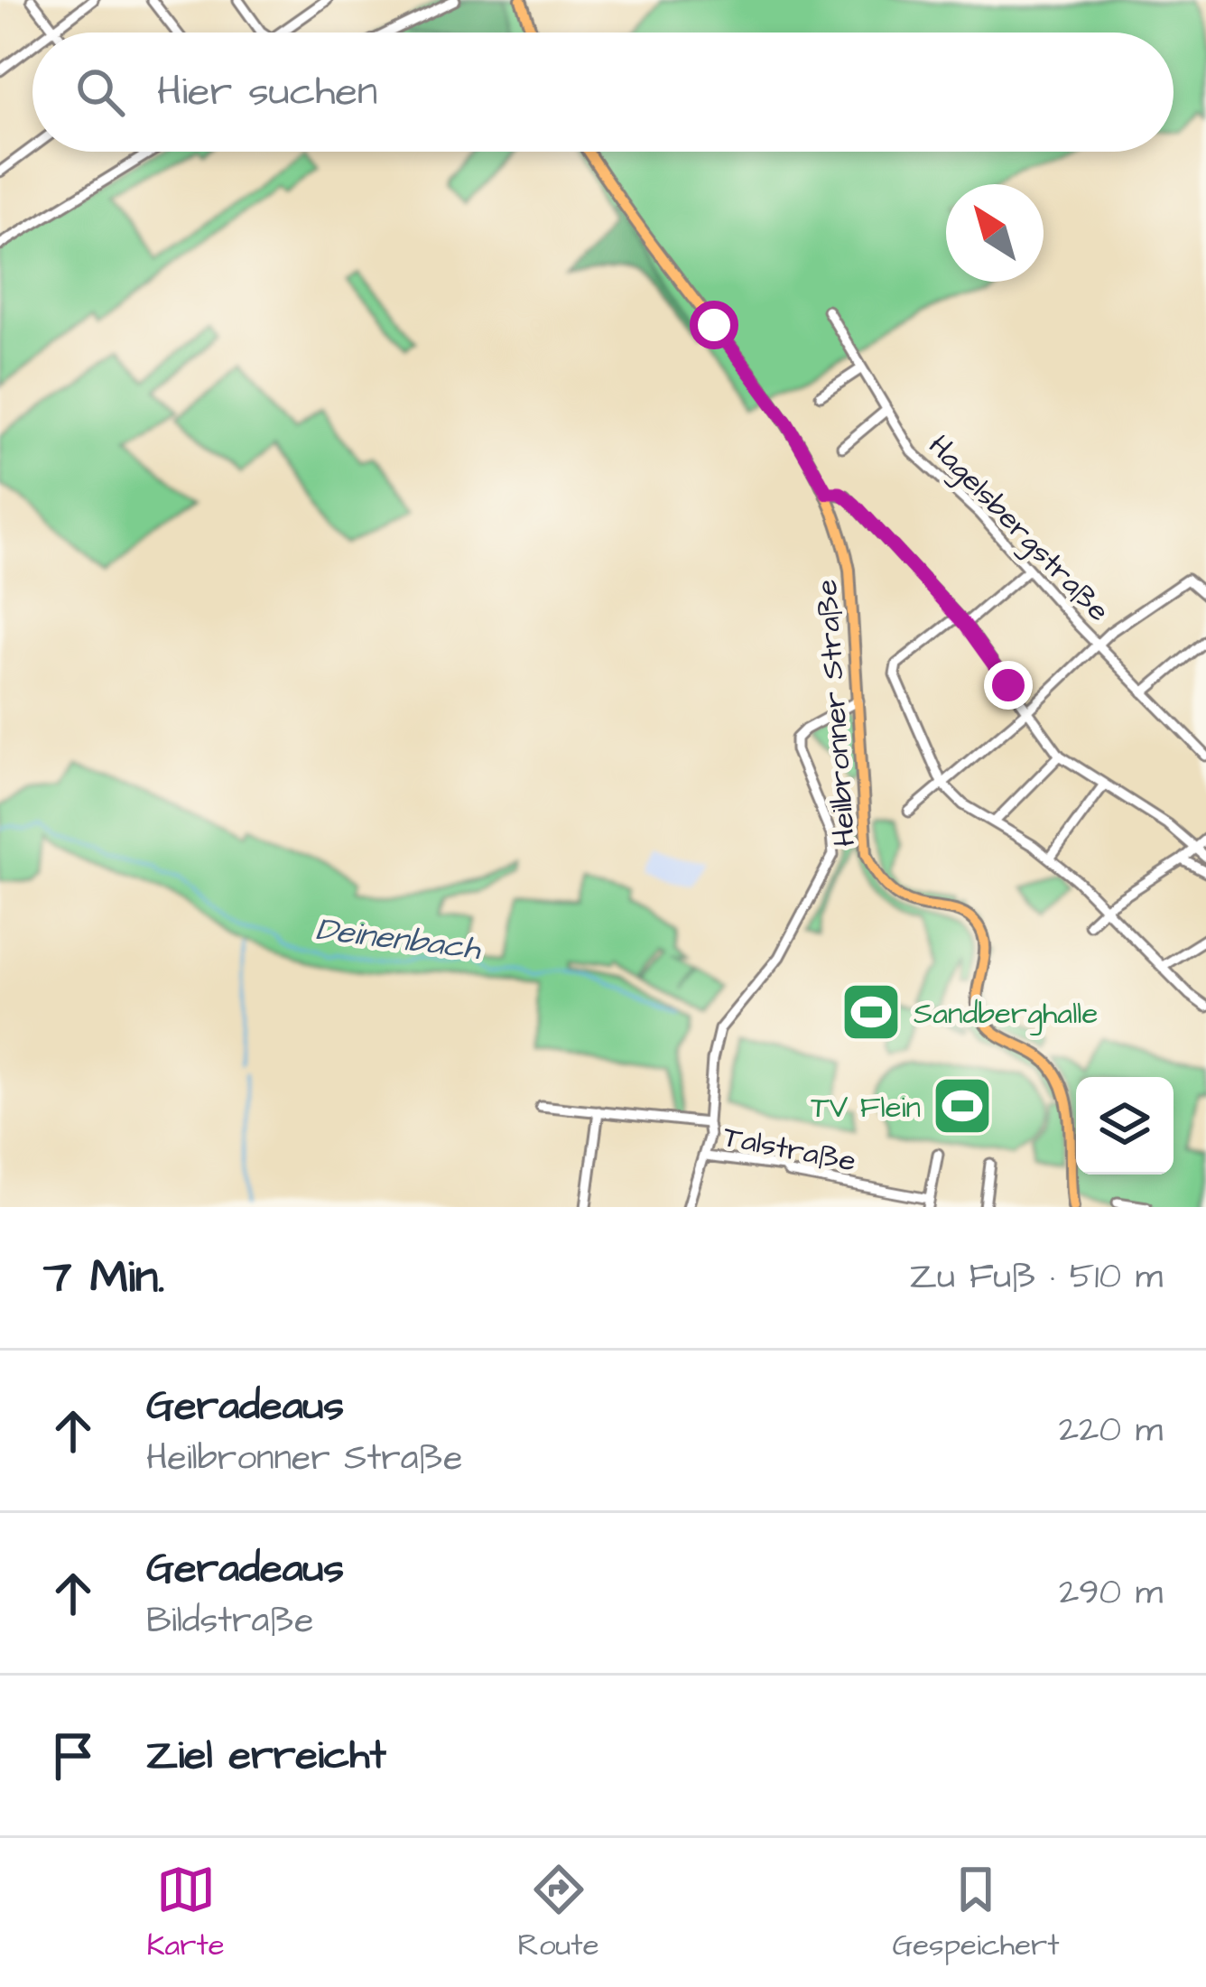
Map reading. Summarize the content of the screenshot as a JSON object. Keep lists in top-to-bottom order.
{
  "streets": {
    "main road": ["Heilbronner Straße"],
    "street": ["Hagelsbergstraße", "Talstraße"]
  },
  "water": ["Deinenbach"],
  "places": {
    "sports": ["Sandberghalle", "TV Flein"]
  },
  "north": "top left",
  "page": {
    "search": "Hier suchen",
    "heading": ["7 Min.", "Zu Fuß · 510 m"],
    "list": [
      ["Geradeaus", "Heilbronner Straße", "220 m"],
      ["Geradeaus", "Bildstraße", "290 m"],
      "Ziel erreicht"
    ],
    "nav": ["Karte", "Route", "Gespeichert"]
  }
}
